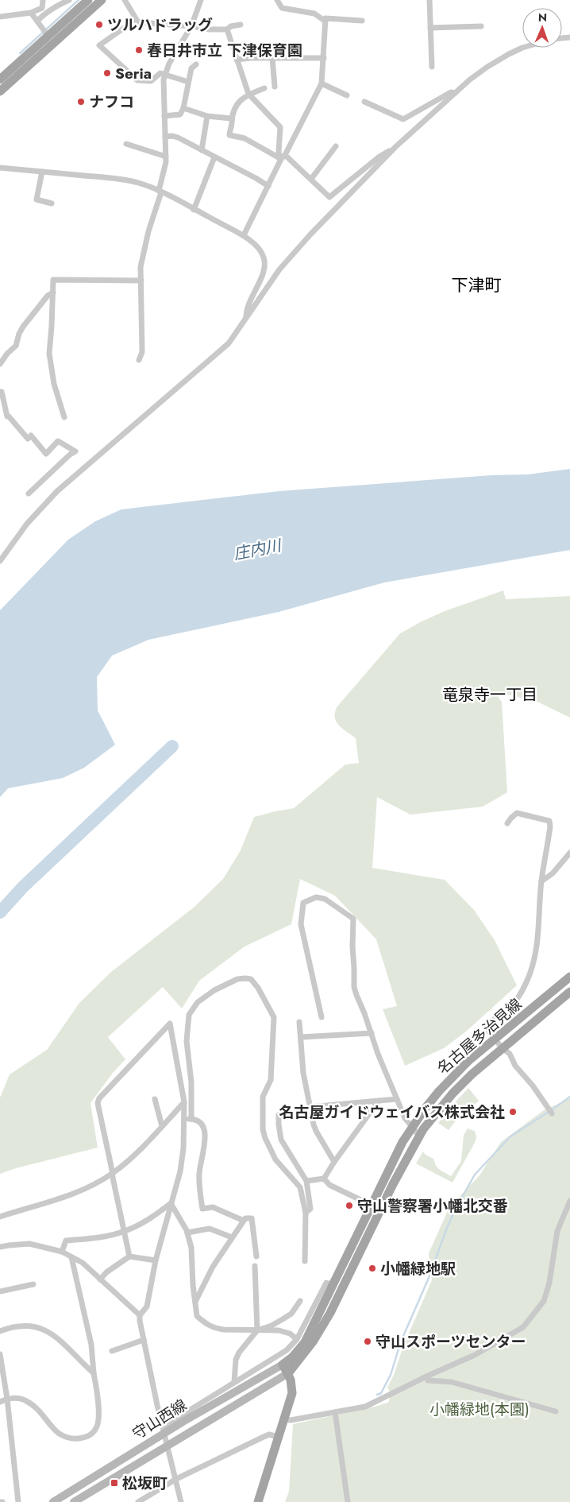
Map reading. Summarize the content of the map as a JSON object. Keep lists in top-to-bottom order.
{
  "streets": {
    "main road": ["名古屋多治見線", "守山西線"]
  },
  "crossings": [
    ["名古屋多治見線", "守山西線"]
  ],
  "districts": ["下津町", "竜泉寺一丁目"],
  "water": ["庄内川"],
  "parks": ["小幡緑地(本園)"],
  "places": {
    "other": [
      "ツルハドラッグ",
      "春日井市立 下津保育園",
      "Seria",
      "ナフコ",
      "名古屋ガイドウェイバス株式会社",
      "守山警察署小幡北交番",
      "小幡緑地駅",
      "守山スポーツセンター"
    ],
    "transit": ["松坂町"]
  },
  "north": "top"
}
